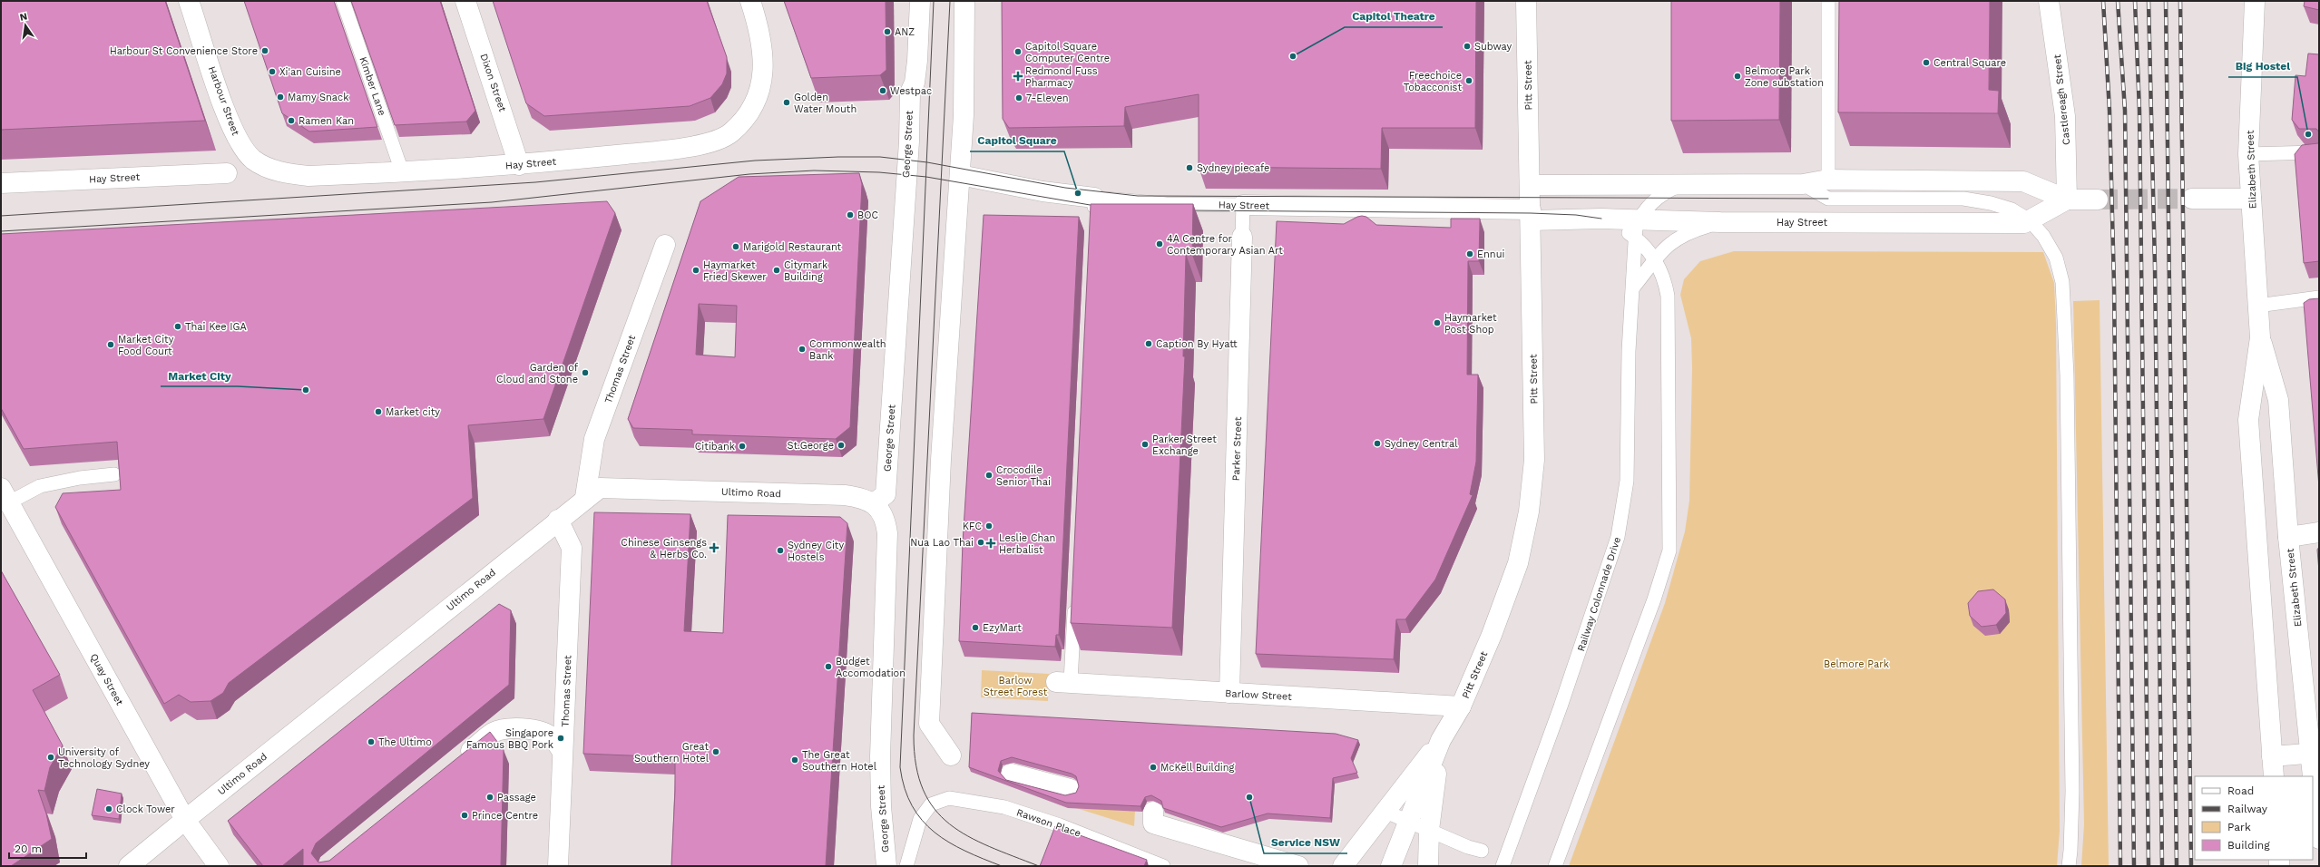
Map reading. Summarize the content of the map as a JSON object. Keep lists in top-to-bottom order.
{
  "streets": {
    "street": [
      "Dixon Street",
      "Pitt Street",
      "Castlereagh Street",
      "Harbour Street",
      "George Street",
      "Hay Street",
      "Elizabeth Street",
      "Thomas Street",
      "Parker Street",
      "Ultimo Road",
      "Quay Street",
      "Barlow Street"
    ],
    "lane": ["Kimber Lane", "Railway Colonnade Drive", "Rawson Place"]
  },
  "crossings": [
    ["Dixon Street", "Hay Street"],
    ["Pitt Street", "Hay Street"],
    ["Pitt Street", "Barlow Street"],
    ["Kimber Lane", "Hay Street"],
    ["Castlereagh Street", "Hay Street"],
    ["Harbour Street", "Hay Street"],
    ["George Street", "Ultimo Road"],
    ["Hay Street", "Parker Street"],
    ["Hay Street", "Railway Colonnade Drive"],
    ["Thomas Street", "Ultimo Road"],
    ["Parker Street", "Barlow Street"],
    ["Ultimo Road", "Quay Street"]
  ],
  "parks": ["Belmore Park", "Barlow Street Forest"],
  "places": {
    "other": [
      "ANZ",
      "Subway",
      "Harbour St Convenience Store",
      "Capitol Square Computer Centre",
      "Capitol Theatre",
      "Central Square",
      "Xi'an Cuisine",
      "Belmore Park Zone substation",
      "Freechoice Tobacconist",
      "Westpac",
      "Mamy Snack",
      "7-Eleven",
      "Golden Water Mouth",
      "Ramen Kan",
      "Big Hostel",
      "Sydney piecafe",
      "Capitol Square",
      "BOC",
      "4A Centre for Contemporary Asian Art",
      "Marigold Restaurant",
      "Ennui",
      "Haymarket Fried Skewer",
      "Citymark Building",
      "Haymarket Post Shop",
      "Thai Kee IGA",
      "Caption By Hyatt",
      "Market City Food Court",
      "Commonwealth Bank",
      "Garden of Cloud and Stone",
      "Market City",
      "Market city",
      "Sydney Central",
      "Parker Street Exchange",
      "St.George",
      "Citibank",
      "Crocodile Senior Thai",
      "KFC",
      "Nua Lao Thai",
      "Sydney City Hostels",
      "EzyMart",
      "Budget Accomodation",
      "Singapore Famous BBQ Pork",
      "The Ultimo",
      "Great Southern Hotel",
      "University of Technology Sydney",
      "The Great Southern Hotel",
      "McKell Building",
      "Passage",
      "Service NSW",
      "Clock Tower",
      "Prince Centre"
    ],
    "health": ["Redmond Fuss Pharmacy", "Leslie Chan Herbalist", "Chinese Ginsengs & Herbs Co."]
  },
  "legend": [
    "Road",
    "Railway",
    "Park",
    "Building"
  ],
  "scale_bar": "20 m",
  "north": "top"
}
